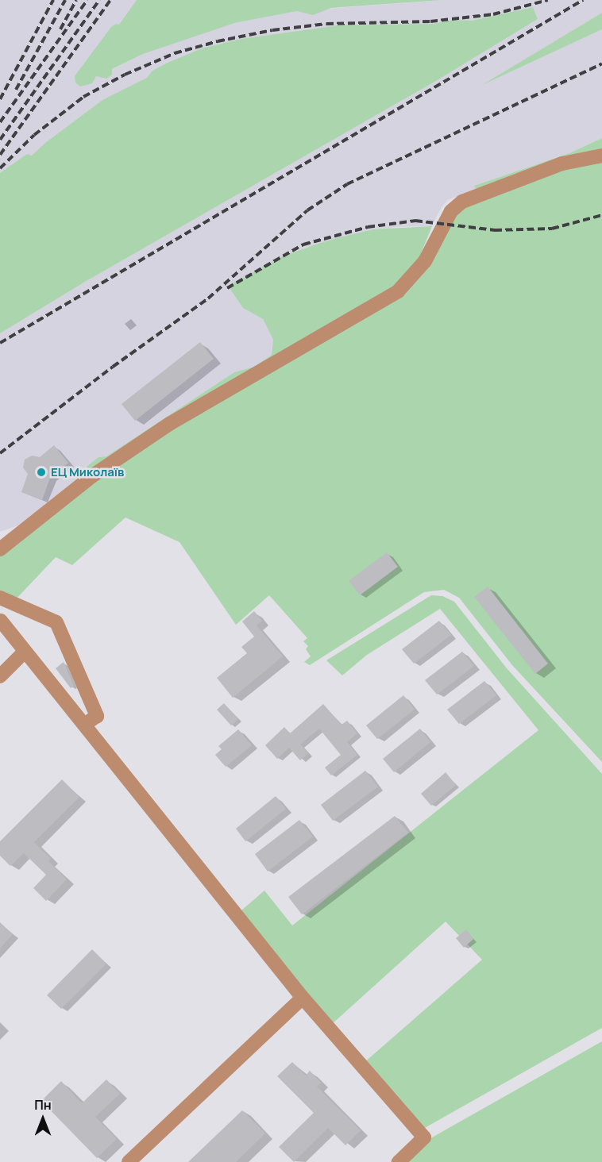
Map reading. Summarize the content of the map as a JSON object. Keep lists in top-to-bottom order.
{
  "places": ["ЕЦ Миколаїв"],
  "north": "top"
}
